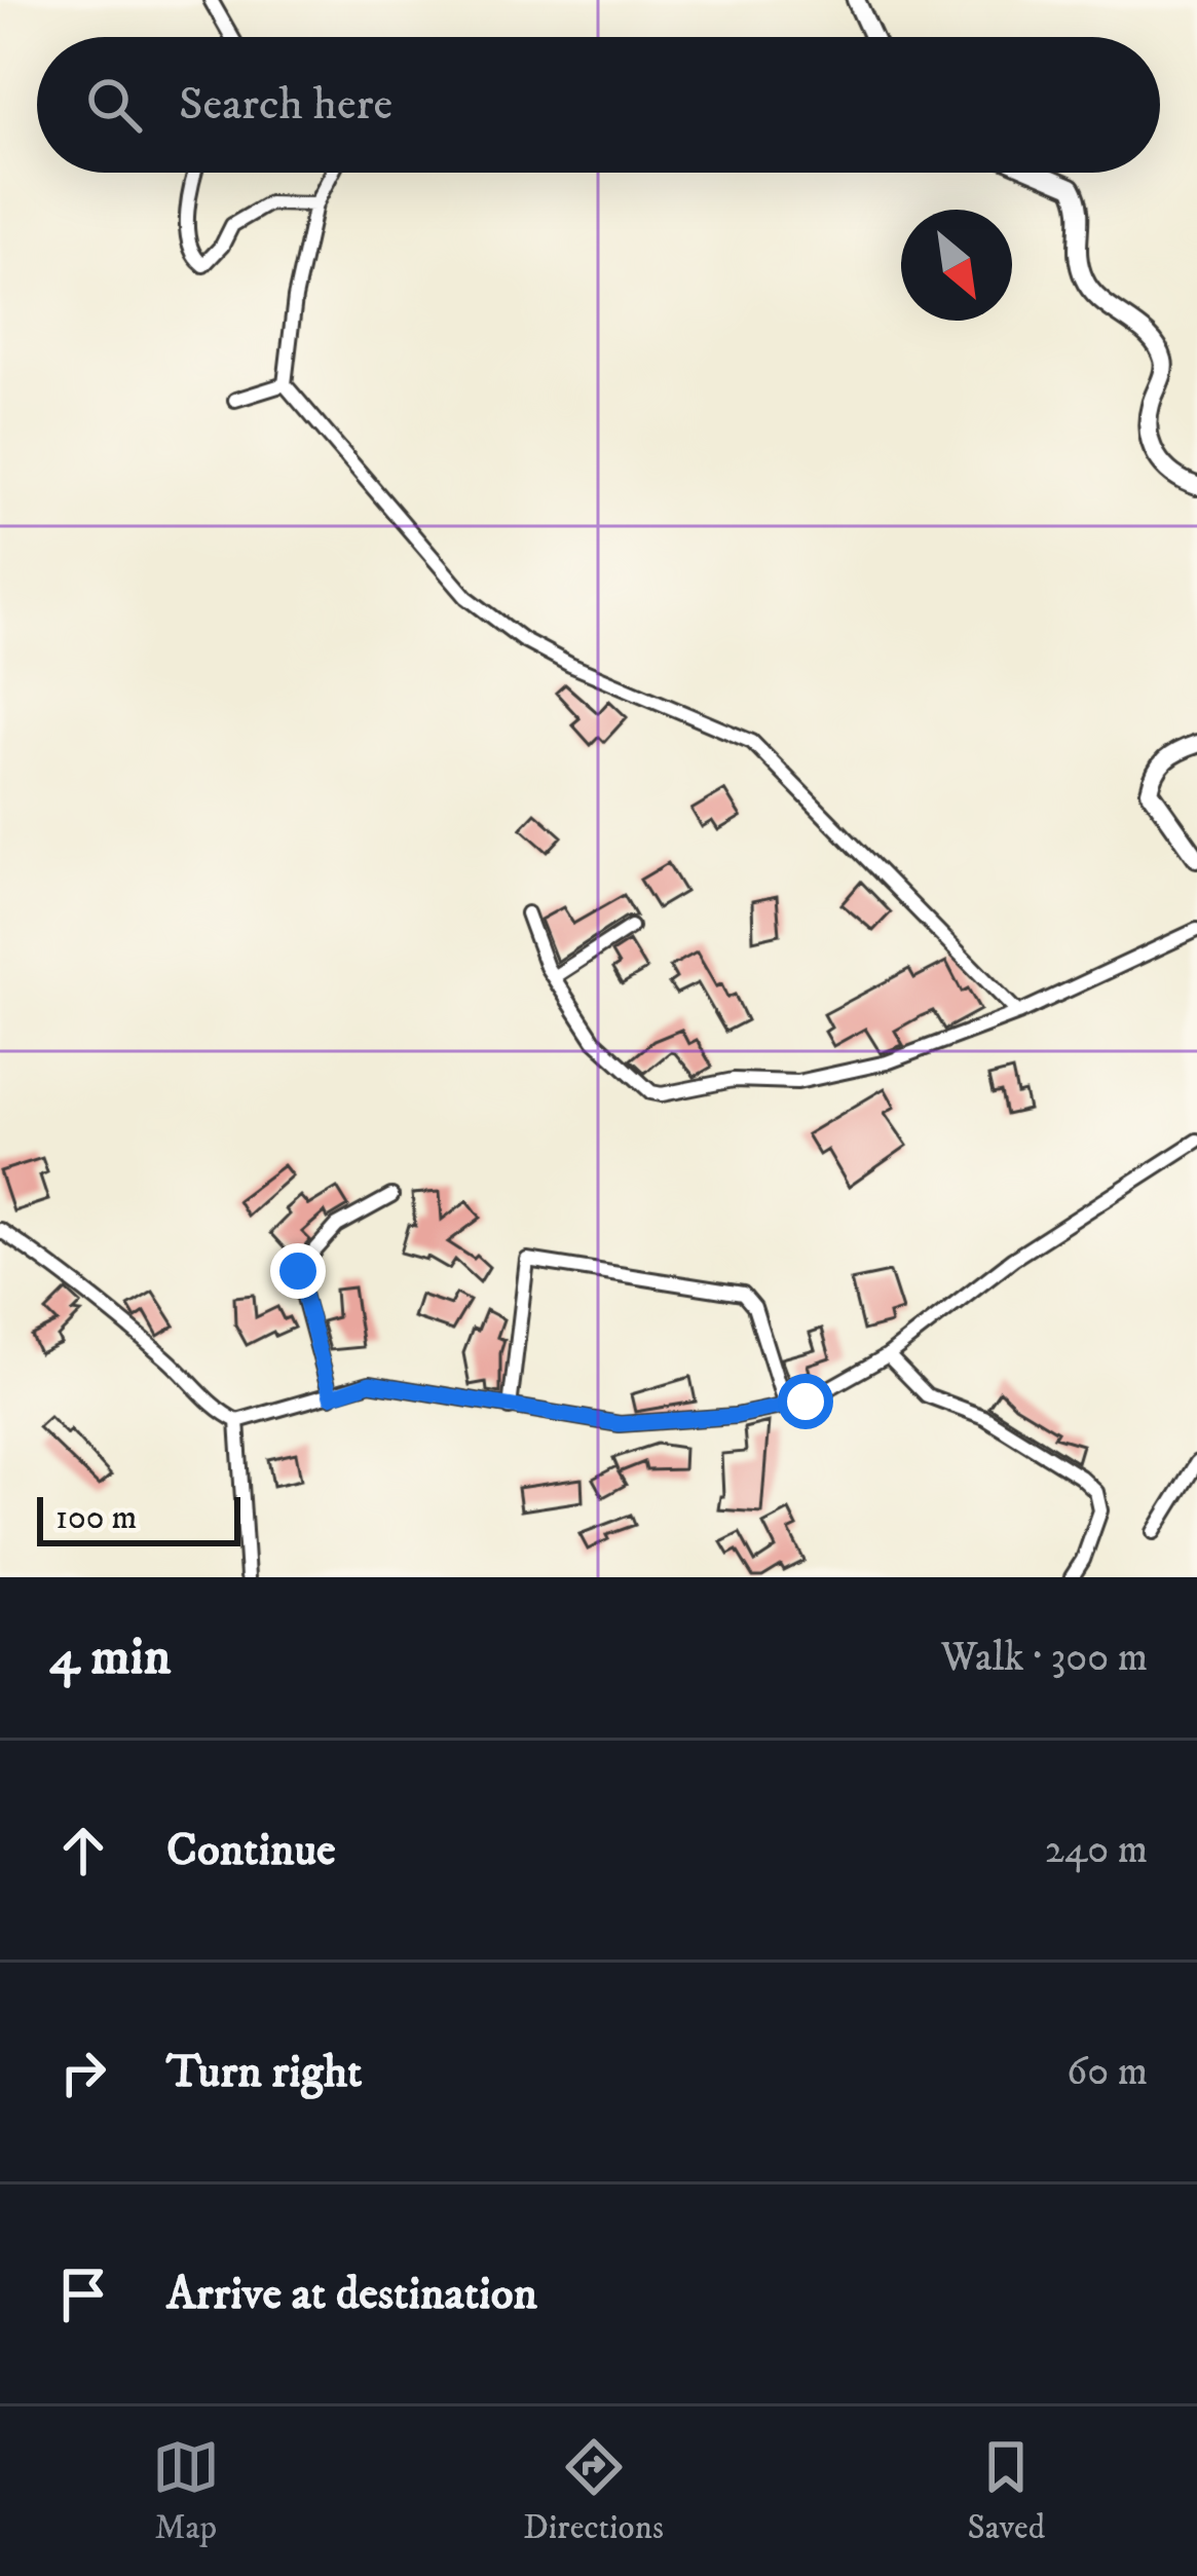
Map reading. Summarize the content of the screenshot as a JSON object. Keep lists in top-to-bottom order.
{
  "scale_bar": "100 m",
  "north": "bottom right",
  "page": {
    "search": "Search here",
    "scale": "100 m",
    "heading": ["4 min", "Walk · 300 m"],
    "list": [
      ["Continue", "240 m"],
      ["Turn right", "60 m"],
      "Arrive at destination"
    ],
    "nav": ["Map", "Directions", "Saved"]
  }
}
